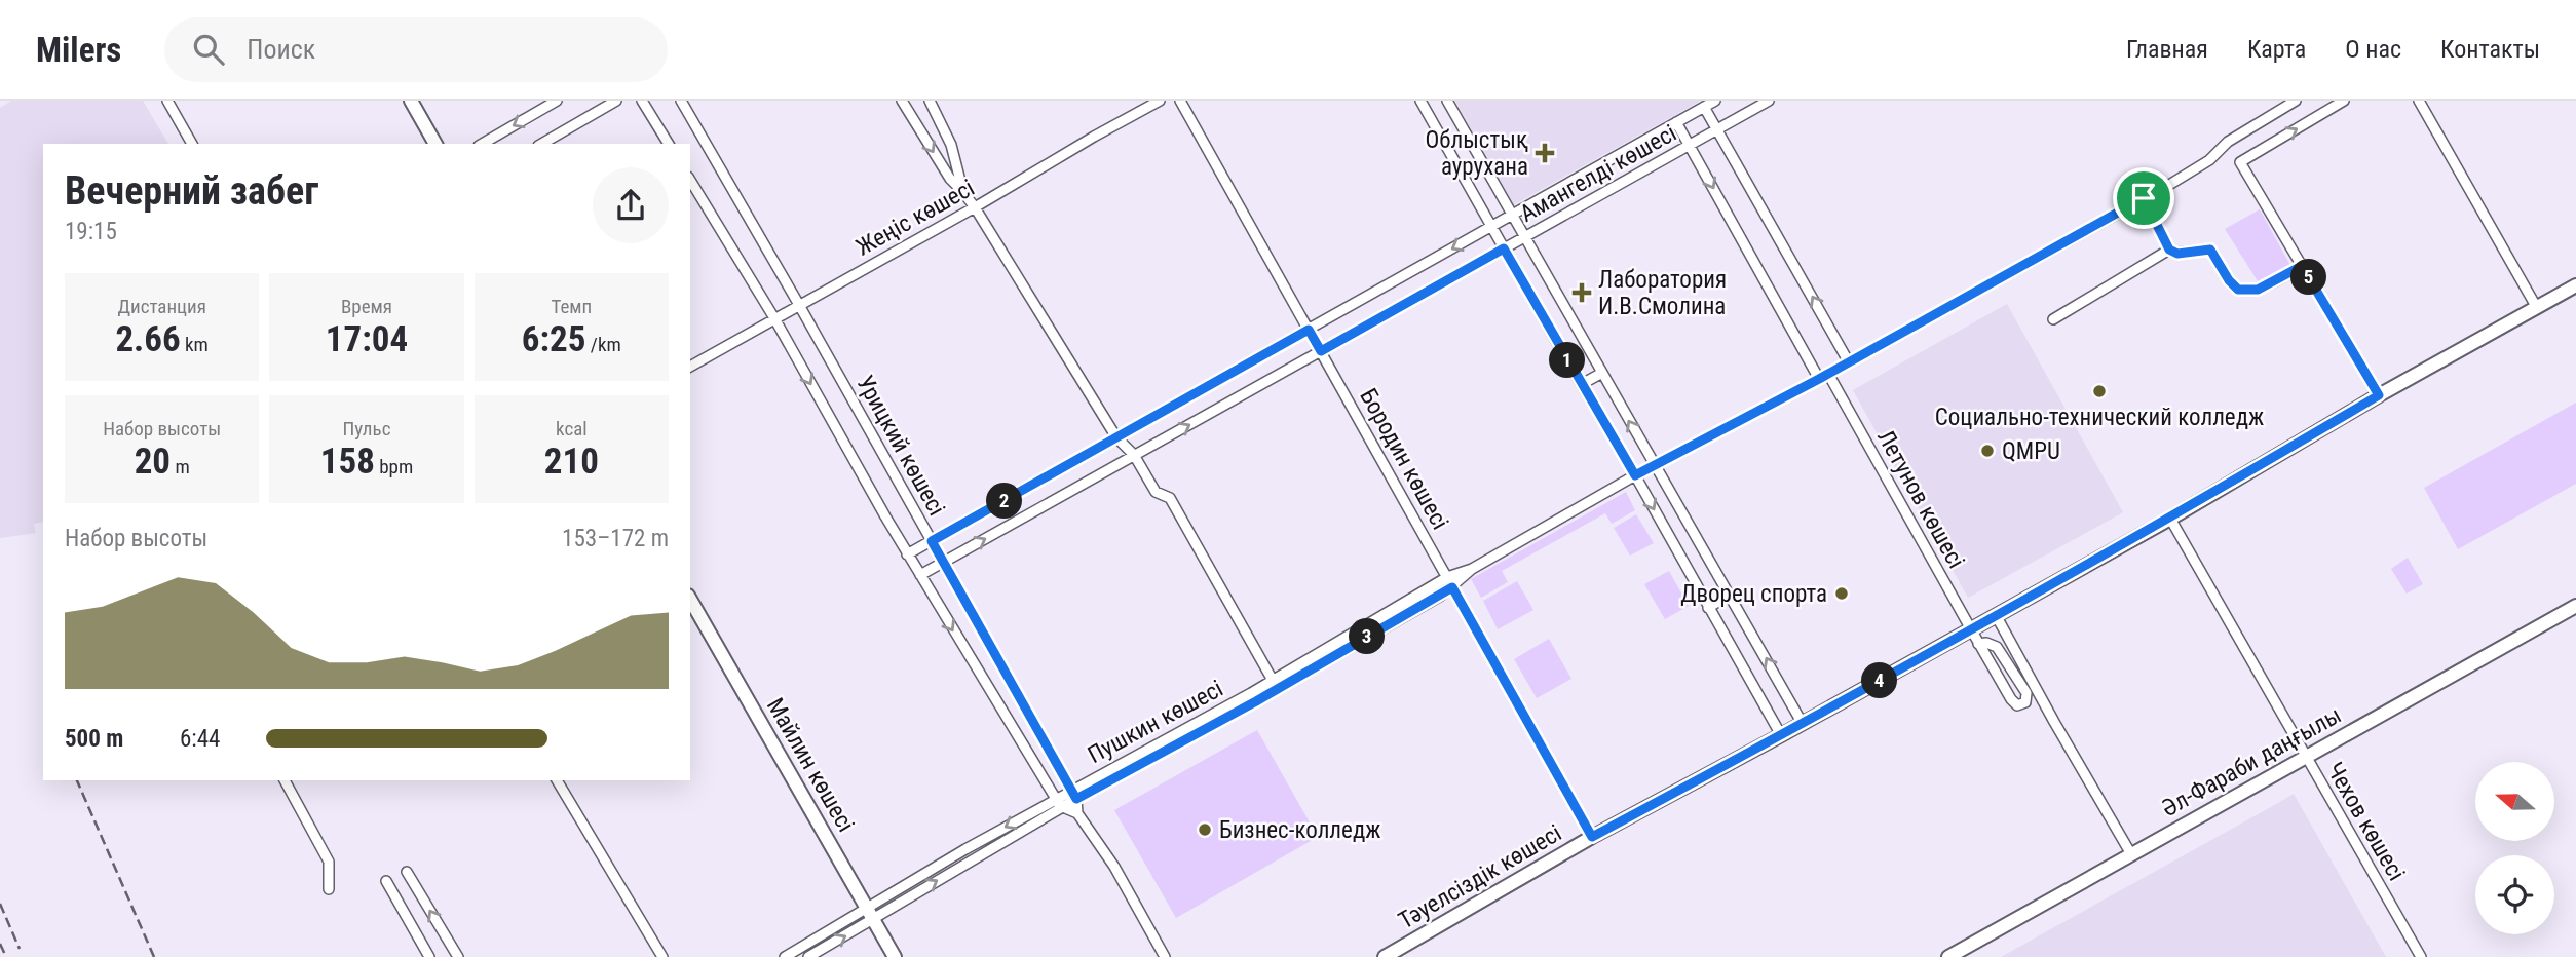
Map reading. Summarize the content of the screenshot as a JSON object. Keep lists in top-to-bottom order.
{
  "streets": {
    "main road": ["Әл-Фараби даңғылы", "Майлин көшесі", "Тәуелсіздік көшесі"],
    "street": [
      "Амангелді көшесі",
      "Жеңіс көшесі",
      "Урицкий көшесі",
      "Бородин көшесі",
      "Летунов көшесі",
      "Пушкин көшесі",
      "Чехов көшесі"
    ]
  },
  "crossings": [
    ["Амангелді көшесі", "Урицкий көшесі"],
    ["Амангелді көшесі", "Бородин көшесі"],
    ["Амангелді көшесі", "Летунов көшесі"],
    ["Жеңіс көшесі", "Урицкий көшесі"],
    ["Урицкий көшесі", "Пушкин көшесі"],
    ["Бородин көшесі", "Пушкин көшесі"],
    ["Бородин көшесі", "Тәуелсіздік көшесі"],
    ["Летунов көшесі", "Пушкин көшесі"],
    ["Летунов көшесі", "Тәуелсіздік көшесі"],
    ["Пушкин көшесі", "Майлин көшесі"],
    ["Әл-Фараби даңғылы", "Чехов көшесі"],
    ["Чехов көшесі", "Тәуелсіздік көшесі"]
  ],
  "places": {
    "health": ["Облыстық аурухана", "Лаборатория И.В.Смолина"],
    "other": [
      "Социально-технический колледж",
      "QMPU",
      "Дворец спорта",
      "Бизнес-колледж"
    ]
  },
  "north": "left",
  "page": {
    "header": "Milers",
    "search": "Поиск",
    "nav": [
      "Главная",
      "Карта",
      "О нас",
      "Контакты"
    ],
    "heading": ["Вечерний забег", "19:15"],
    "pins": [
      "5",
      "1",
      "2",
      "3",
      "4"
    ],
    "stats": [
      ["Дистанция", "2.66 km"],
      ["Время", "17:04"],
      ["Темп", "6:25 /km"],
      ["Набор высоты", "20 m"],
      ["Пульс", "158 bpm"],
      ["kcal", "210"]
    ],
    "chart": ["Набор высоты", "153–172 m"],
    "list": [
      {
        "name": "500 m",
        "note": "6:44"
      }
    ]
  }
}
